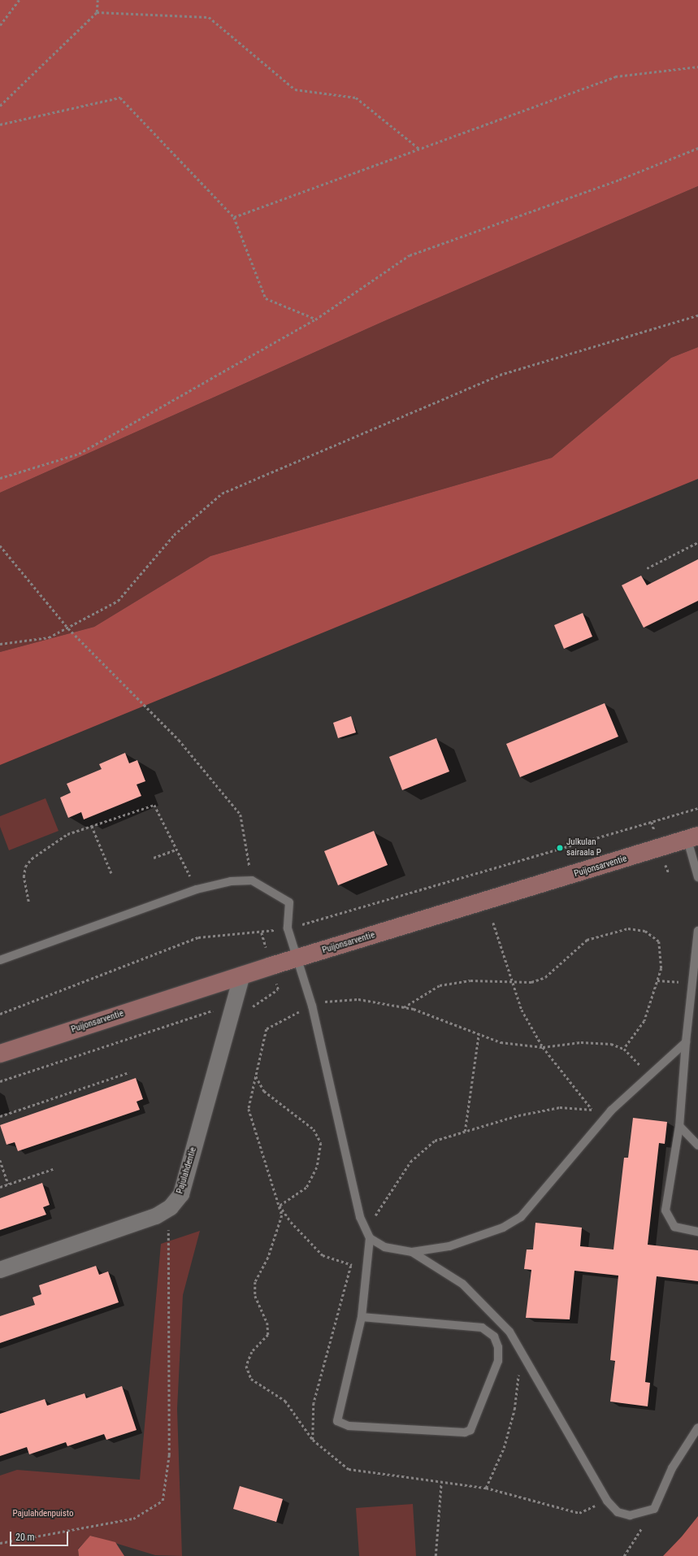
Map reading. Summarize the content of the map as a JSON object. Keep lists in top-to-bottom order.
{
  "streets": {
    "main road": ["Puijonsarventie"],
    "street": ["Pajulahdentie"]
  },
  "crossings": [
    ["Puijonsarventie", "Pajulahdentie"]
  ],
  "parks": ["Pajulahdenpuisto"],
  "places": ["Julkulan sairaala P"],
  "scale_bar": "20 m"
}
